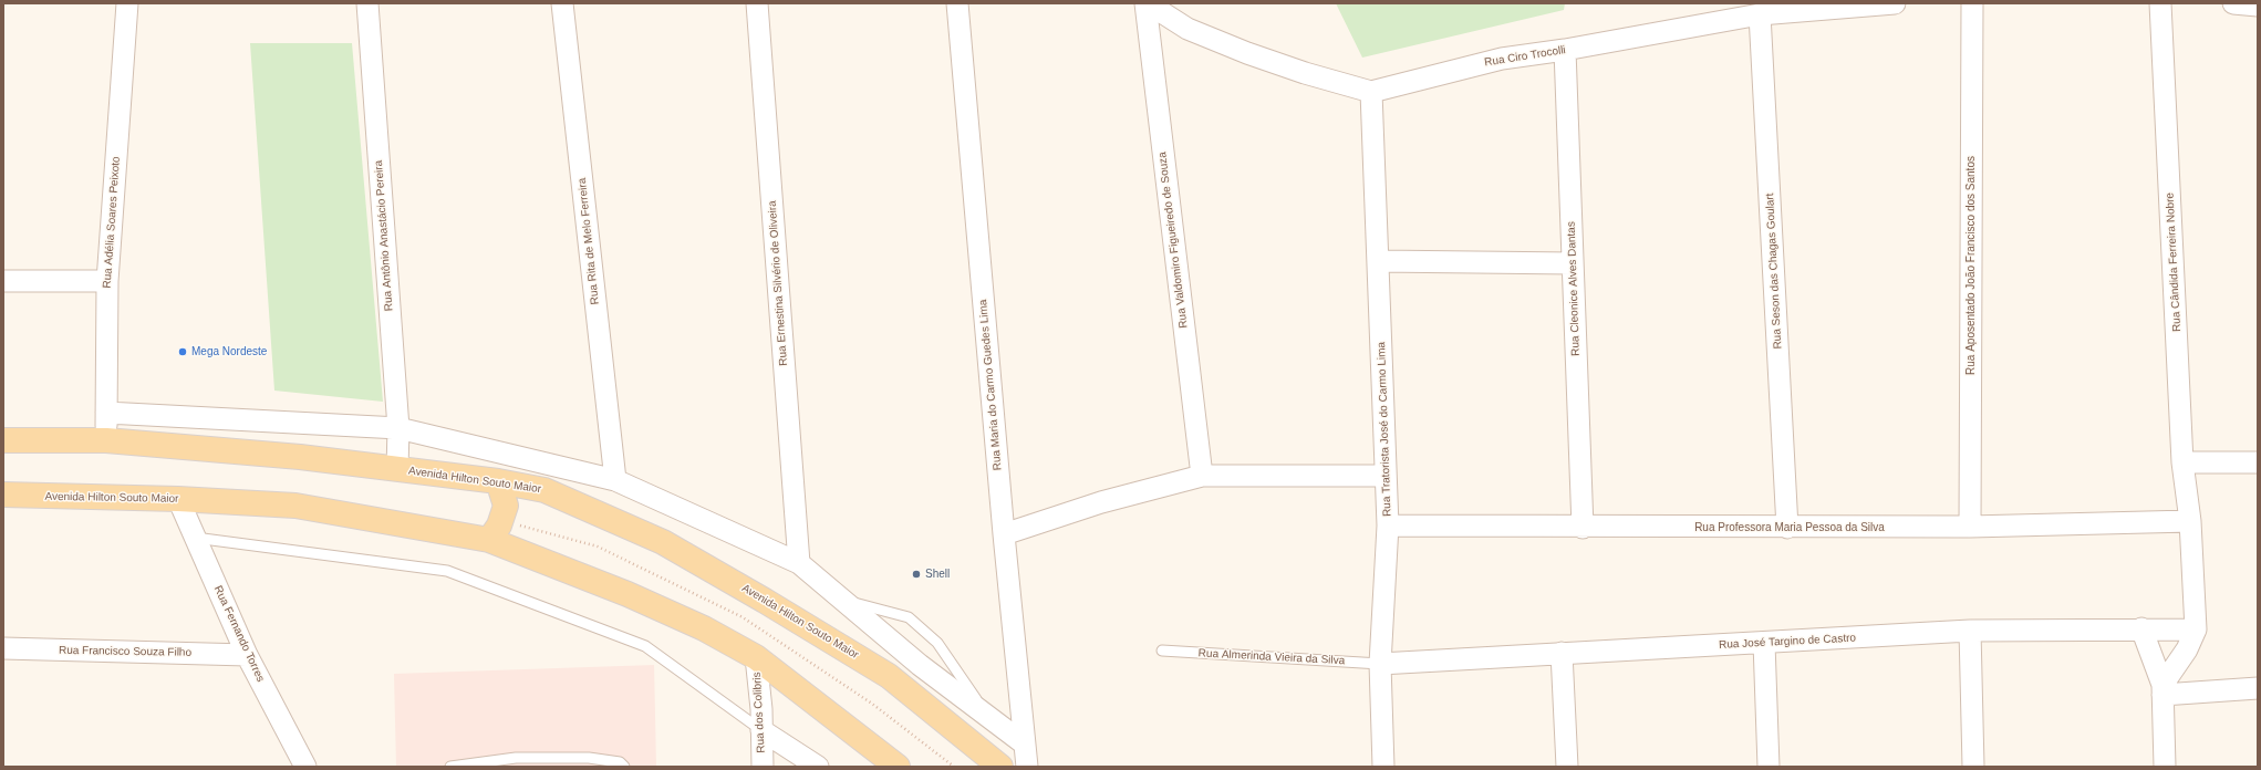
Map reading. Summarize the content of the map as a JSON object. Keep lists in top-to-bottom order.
{
  "streets": {
    "main road": ["Avenida Hilton Souto Maior"],
    "street": [
      "Rua Ciro Trocolli",
      "Rua Adélia Soares Peixoto",
      "Rua Antônio Anastácio Pereira",
      "Rua Valdomiro Figueiredo de Souza",
      "Rua Rita de Melo Ferreira",
      "Rua Cândida Ferreira Nobre",
      "Rua Aposentado João Francisco dos Santos",
      "Rua Seson das Chagas Goulart",
      "Rua Ernestina Silvério de Oliveira",
      "Rua Cleonice Alves Dantas",
      "Rua Maria do Carmo Guedes Lima",
      "Rua Tratorista José do Carmo Lima",
      "Rua Professora Maria Pessoa da Silva",
      "Rua Fernando Torres",
      "Rua José Targino de Castro",
      "Rua Francisco Souza Filho",
      "Rua dos Colibris"
    ],
    "lane": ["Rua Almerinda Vieira da Silva"]
  },
  "crossings": [
    ["Rua Ciro Trocolli", "Rua Seson das Chagas Goulart"],
    ["Rua Ciro Trocolli", "Rua Cleonice Alves Dantas"],
    ["Rua Ciro Trocolli", "Rua Tratorista José do Carmo Lima"],
    ["Rua Adélia Soares Peixoto", "Avenida Hilton Souto Maior"],
    ["Rua Antônio Anastácio Pereira", "Avenida Hilton Souto Maior"],
    ["Rua Cândida Ferreira Nobre", "Rua Professora Maria Pessoa da Silva"],
    ["Rua Cândida Ferreira Nobre", "Rua José Targino de Castro"],
    ["Rua Aposentado João Francisco dos Santos", "Rua Professora Maria Pessoa da Silva"],
    ["Rua Seson das Chagas Goulart", "Rua Professora Maria Pessoa da Silva"],
    ["Rua Cleonice Alves Dantas", "Rua Professora Maria Pessoa da Silva"],
    ["Rua Tratorista José do Carmo Lima", "Rua Professora Maria Pessoa da Silva"],
    ["Rua Tratorista José do Carmo Lima", "Rua José Targino de Castro"],
    ["Rua Tratorista José do Carmo Lima", "Rua Almerinda Vieira da Silva"],
    ["Avenida Hilton Souto Maior", "Rua Fernando Torres"],
    ["Avenida Hilton Souto Maior", "Rua dos Colibris"],
    ["Rua Fernando Torres", "Rua Francisco Souza Filho"],
    ["Rua José Targino de Castro", "Rua Almerinda Vieira da Silva"]
  ],
  "places": ["Mega Nordeste", "Shell"]
}
